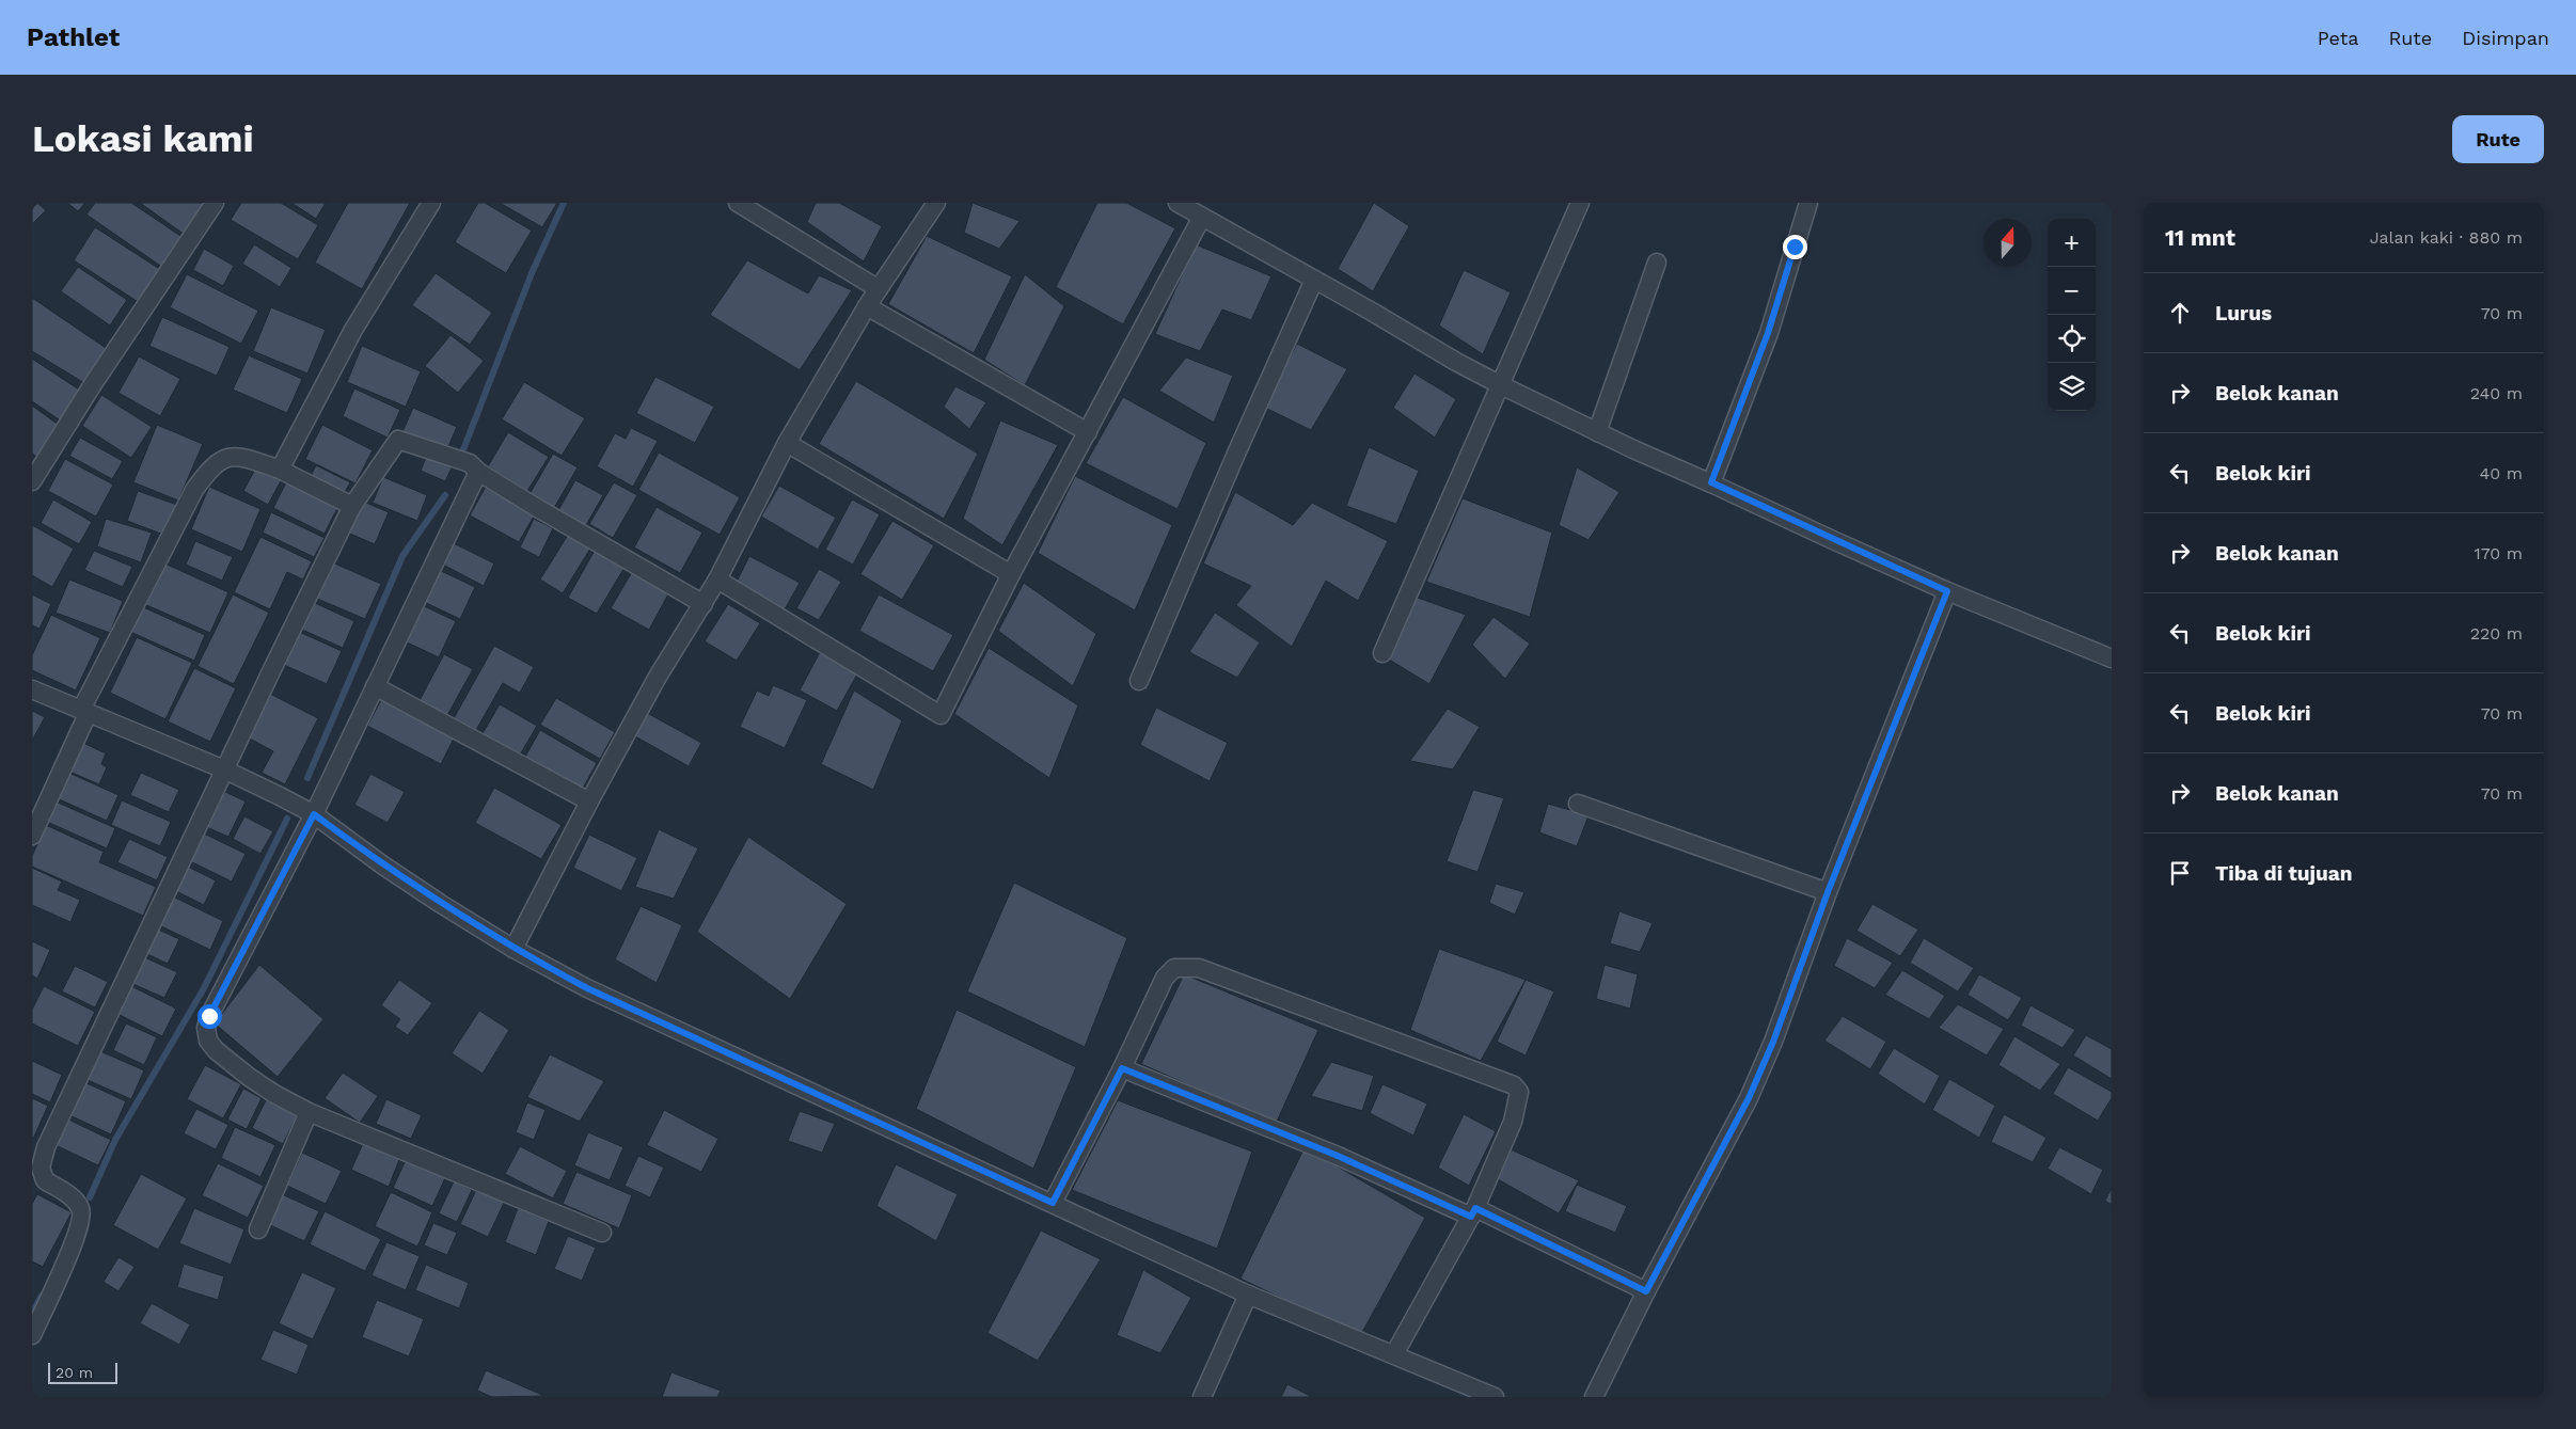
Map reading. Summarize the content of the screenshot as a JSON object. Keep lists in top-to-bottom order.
{
  "scale_bar": "20 m",
  "north": "top",
  "page": {
    "header": "Pathlet",
    "nav": ["Peta", "Rute", "Disimpan"],
    "buttons": "Rute",
    "title": "Lokasi kami",
    "heading": ["11 mnt", "Jalan kaki · 880 m"],
    "map_buttons": ["+", "−"],
    "list": [
      ["Lurus", "70 m"],
      ["Belok kanan", "240 m"],
      ["Belok kiri", "40 m"],
      ["Belok kanan", "170 m"],
      ["Belok kiri", "220 m"],
      ["Belok kiri", "70 m"],
      ["Belok kanan", "70 m"],
      "Tiba di tujuan"
    ],
    "scale": "20 m"
  }
}
